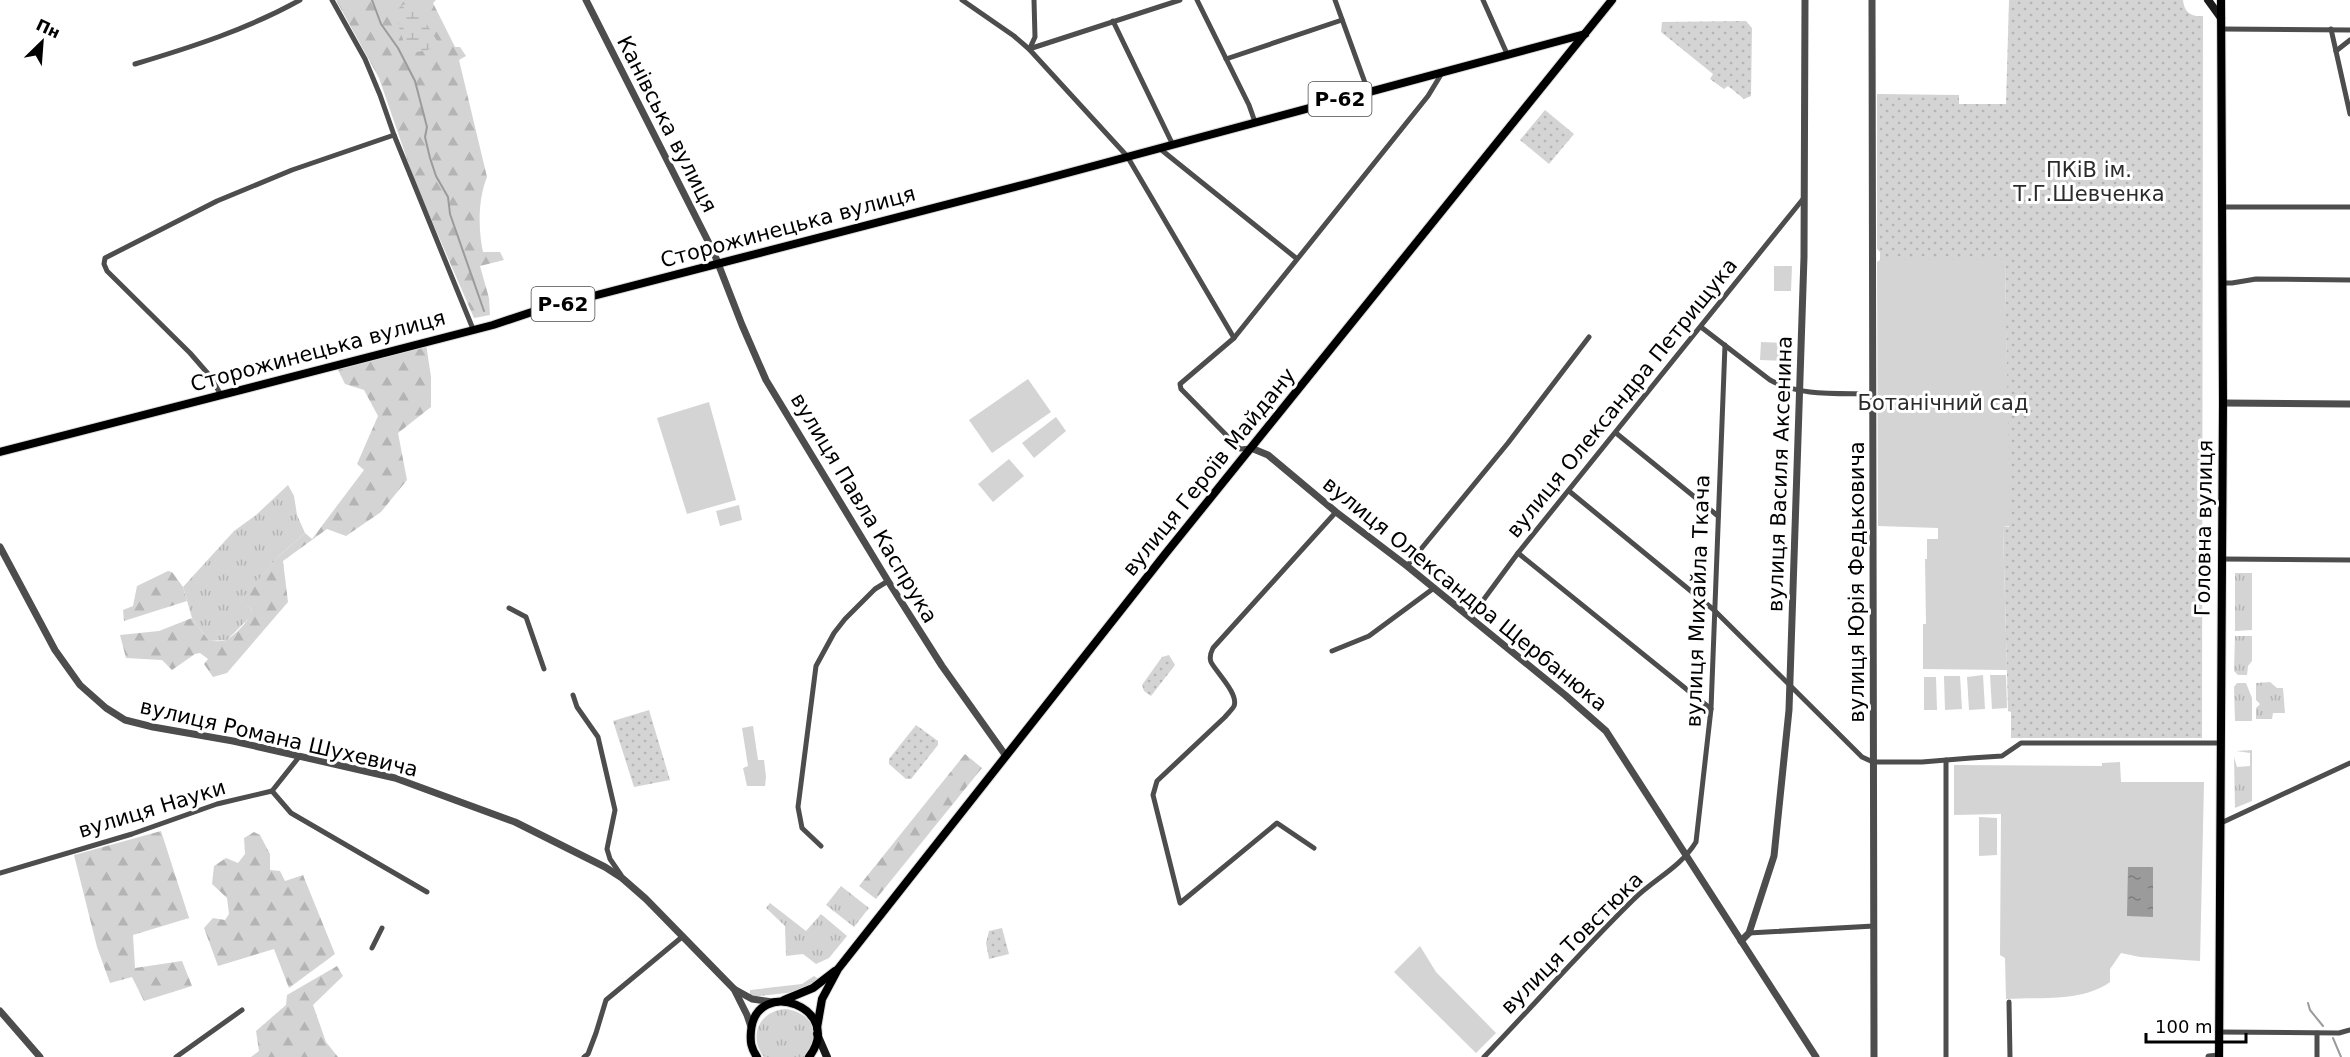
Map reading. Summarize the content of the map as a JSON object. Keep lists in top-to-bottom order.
{
  "streets": {
    "main road": [
      "Р-62",
      "Сторожинецька вулиця",
      "вулиця Героїв Майдану",
      "Головна вулиця"
    ],
    "street": [
      "Канівська вулиця",
      "вулиця Олександра Петрищука",
      "вулиця Василя Аксенина",
      "вулиця Павла Каспрука",
      "вулиця Юрія Федьковича",
      "вулиця Олександра Щербанюка",
      "вулиця Михайла Ткача",
      "вулиця Романа Шухевича",
      "вулиця Науки",
      "вулиця Товстюка"
    ]
  },
  "crossings": [
    ["Канівська вулиця", "Сторожинецька вулиця"],
    ["Канівська вулиця", "вулиця Павла Каспрука"],
    ["Сторожинецька вулиця", "вулиця Героїв Майдану"],
    ["Сторожинецька вулиця", "вулиця Павла Каспрука"],
    ["вулиця Олександра Петрищука", "вулиця Василя Аксенина"],
    ["вулиця Олександра Петрищука", "вулиця Олександра Щербанюка"],
    ["вулиця Героїв Майдану", "вулиця Павла Каспрука"],
    ["вулиця Героїв Майдану", "вулиця Олександра Щербанюка"],
    ["вулиця Василя Аксенина", "вулиця Олександра Щербанюка"],
    ["вулиця Олександра Щербанюка", "вулиця Михайла Ткача"],
    ["вулиця Олександра Щербанюка", "вулиця Товстюка"],
    ["вулиця Михайла Ткача", "вулиця Товстюка"]
  ],
  "parks": ["ПКіВ ім. Т.Г.Шевченка", "Ботанічний сад"],
  "scale_bar": "100 m",
  "north": "top right"
}
